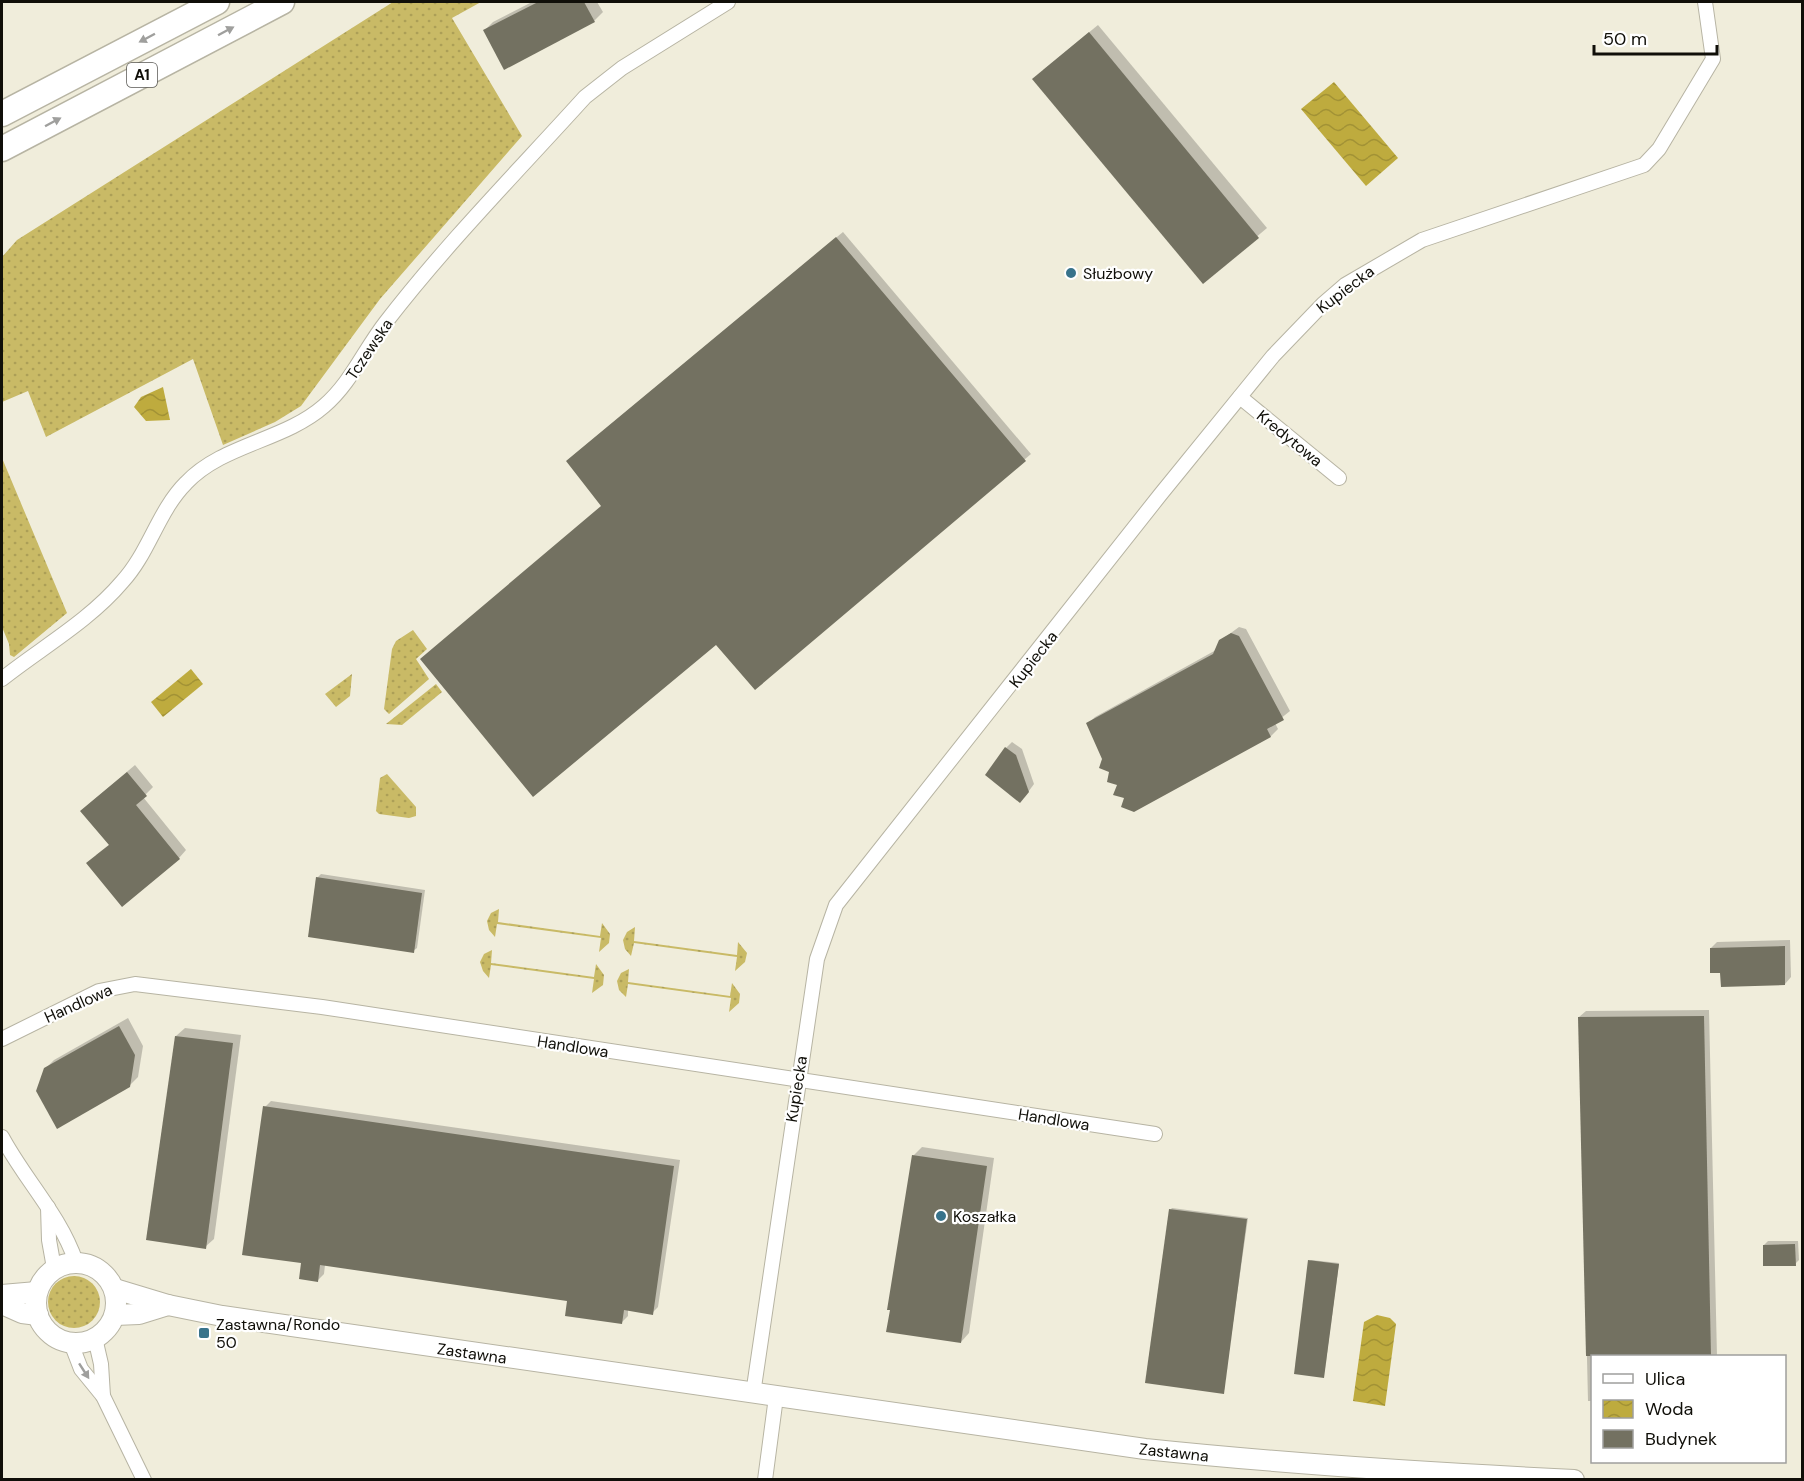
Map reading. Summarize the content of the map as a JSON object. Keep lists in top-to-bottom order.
{
  "streets": {
    "highway": ["A1"],
    "main road": ["Zastawna"],
    "street": [
      "Kupiecka",
      "Tczewska",
      "Kredytowa",
      "Handlowa"
    ]
  },
  "crossings": [
    ["Kupiecka", "Kredytowa"],
    ["Kupiecka", "Handlowa"],
    ["Kupiecka", "Zastawna"]
  ],
  "places": {
    "other": ["Służbowy", "Koszałka"],
    "transit": ["Zastawna/Rondo 50"]
  },
  "legend": ["Ulica", "Woda", "Budynek"],
  "scale_bar": "50 m"
}
